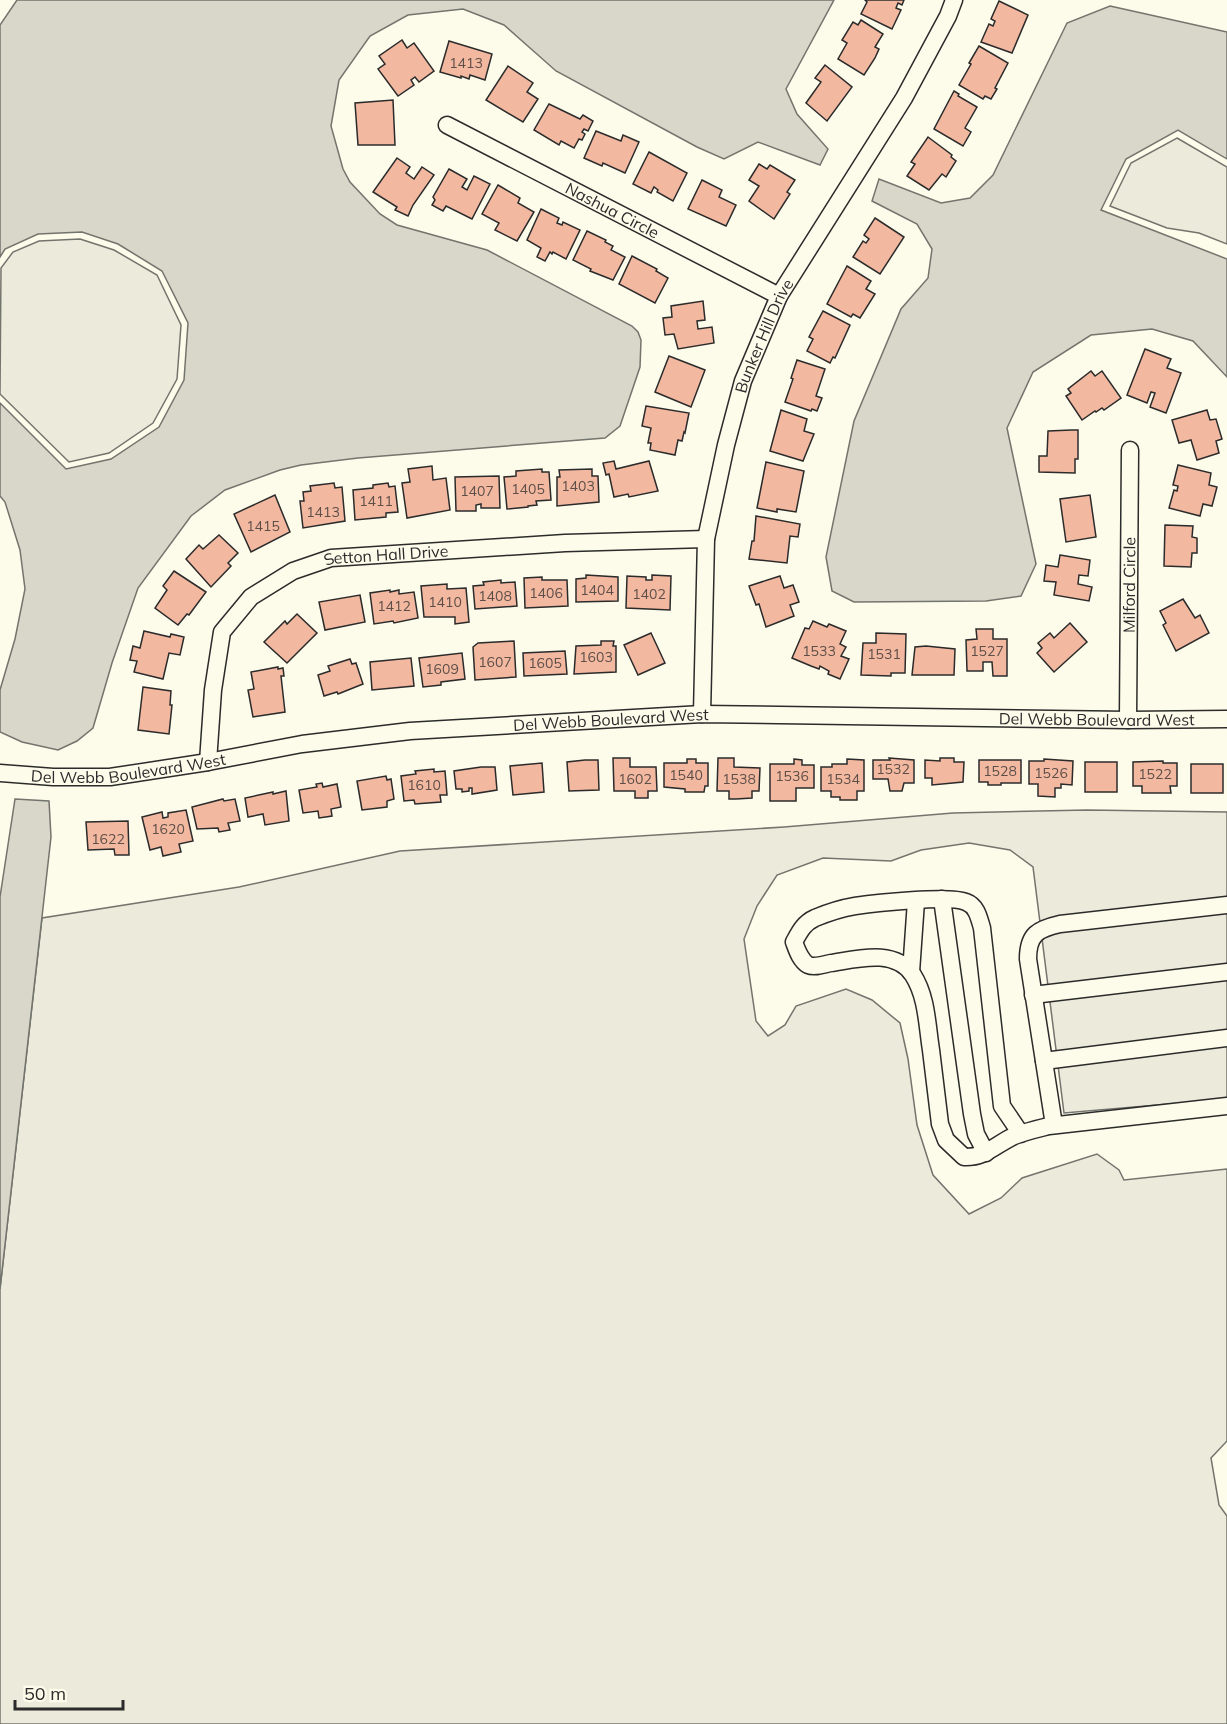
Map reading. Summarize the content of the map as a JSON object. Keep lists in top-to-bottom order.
{
  "streets": {
    "street": [
      "Nashua Circle",
      "Bunker Hill Drive",
      "Setton Hall Drive",
      "Milford Circle",
      "Del Webb Boulevard West"
    ]
  },
  "crossings": [
    ["Nashua Circle", "Bunker Hill Drive"],
    ["Bunker Hill Drive", "Setton Hall Drive"],
    ["Bunker Hill Drive", "Del Webb Boulevard West"],
    ["Setton Hall Drive", "Del Webb Boulevard West"],
    ["Milford Circle", "Del Webb Boulevard West"]
  ],
  "house_numbers": [
    "1413",
    "1403",
    "1405",
    "1407",
    "1411",
    "1413",
    "1415",
    "1404",
    "1406",
    "1402",
    "1408",
    "1410",
    "1412",
    "1533",
    "1527",
    "1531",
    "1603",
    "1607",
    "1605",
    "1609",
    "1532",
    "1528",
    "1526",
    "1522",
    "1540",
    "1536",
    "1602",
    "1538",
    "1534",
    "1610",
    "1620",
    "1622"
  ],
  "scale_bar": "50 m"
}
